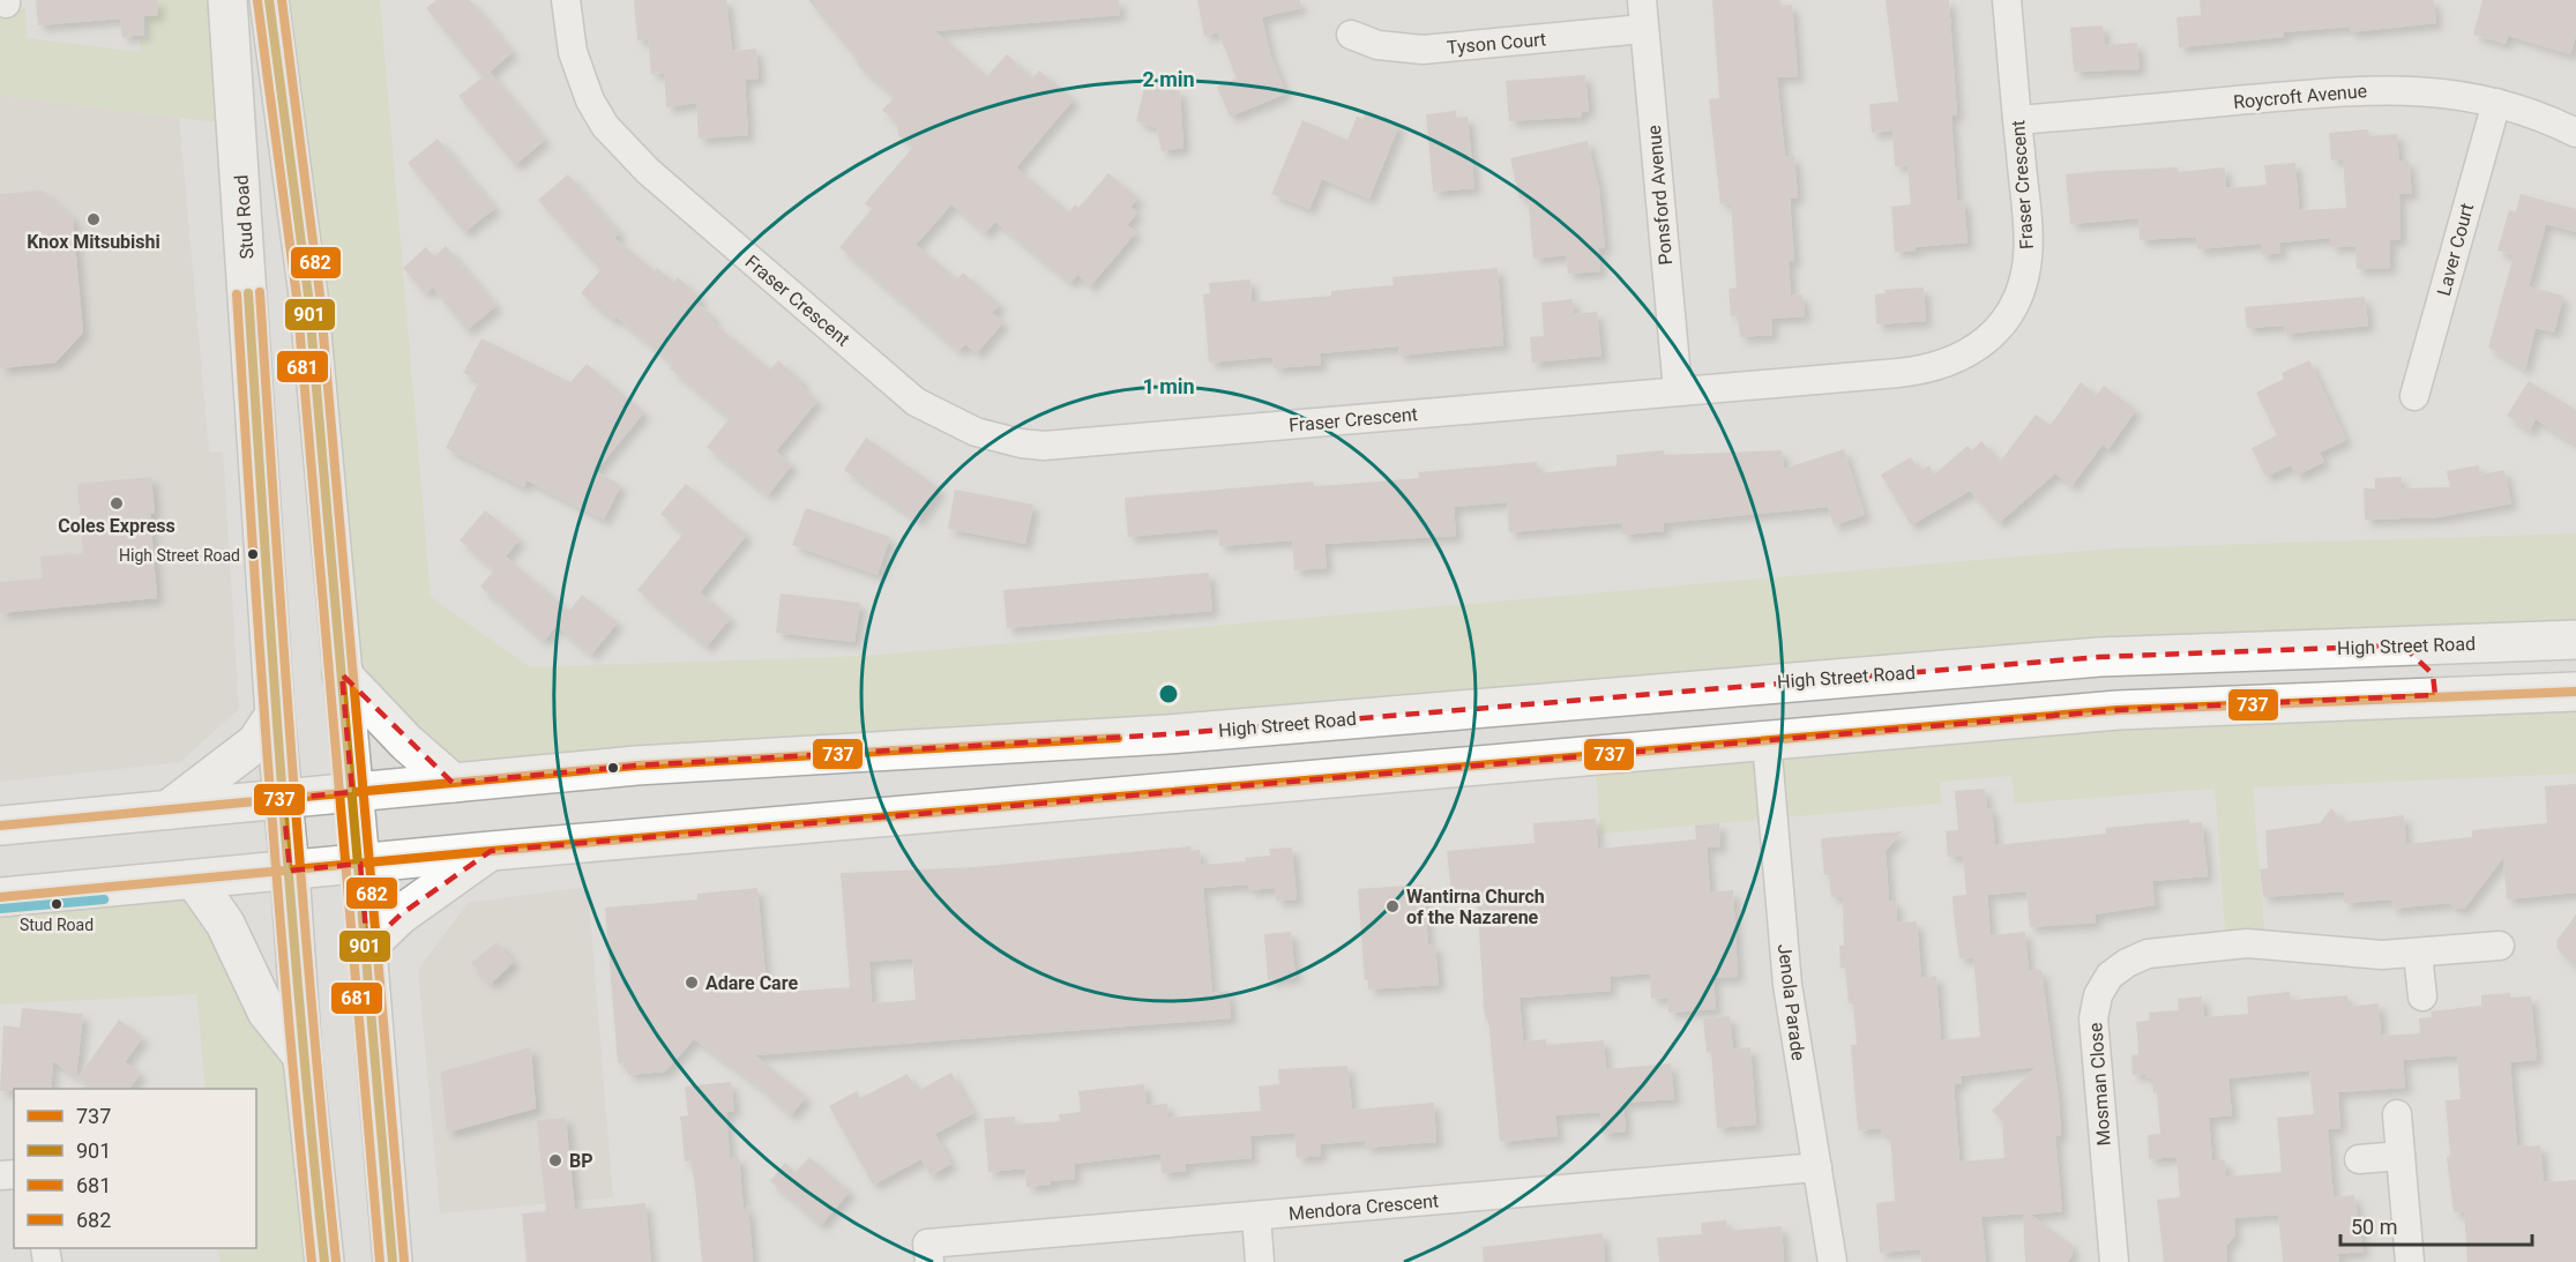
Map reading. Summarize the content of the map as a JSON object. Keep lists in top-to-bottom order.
{
  "streets": {
    "main road": ["Stud Road", "High Street Road"],
    "street": [
      "Tyson Court",
      "Roycroft Avenue",
      "Fraser Crescent",
      "Ponsford Avenue",
      "Laver Court",
      "Jenola Parade",
      "Mosman Close",
      "Mendora Crescent"
    ]
  },
  "crossings": [
    ["Tyson Court", "Ponsford Avenue"],
    ["Roycroft Avenue", "Fraser Crescent"],
    ["Roycroft Avenue", "Laver Court"],
    ["Fraser Crescent", "Ponsford Avenue"],
    ["Stud Road", "High Street Road"],
    ["Jenola Parade", "Mendora Crescent"]
  ],
  "places": [
    "Knox Mitsubishi",
    "Coles Express",
    "High Street Road",
    "Stud Road",
    "Wantirna Church of the Nazarene",
    "Adare Care",
    "BP"
  ],
  "lines": [
    "transit line 901",
    "transit line 682",
    "transit line 681",
    "transit line 737"
  ],
  "legend": [
    "737",
    "901",
    "681",
    "682"
  ],
  "scale_bar": "50 m",
  "rings": ["2 min", "1 min"]
}
